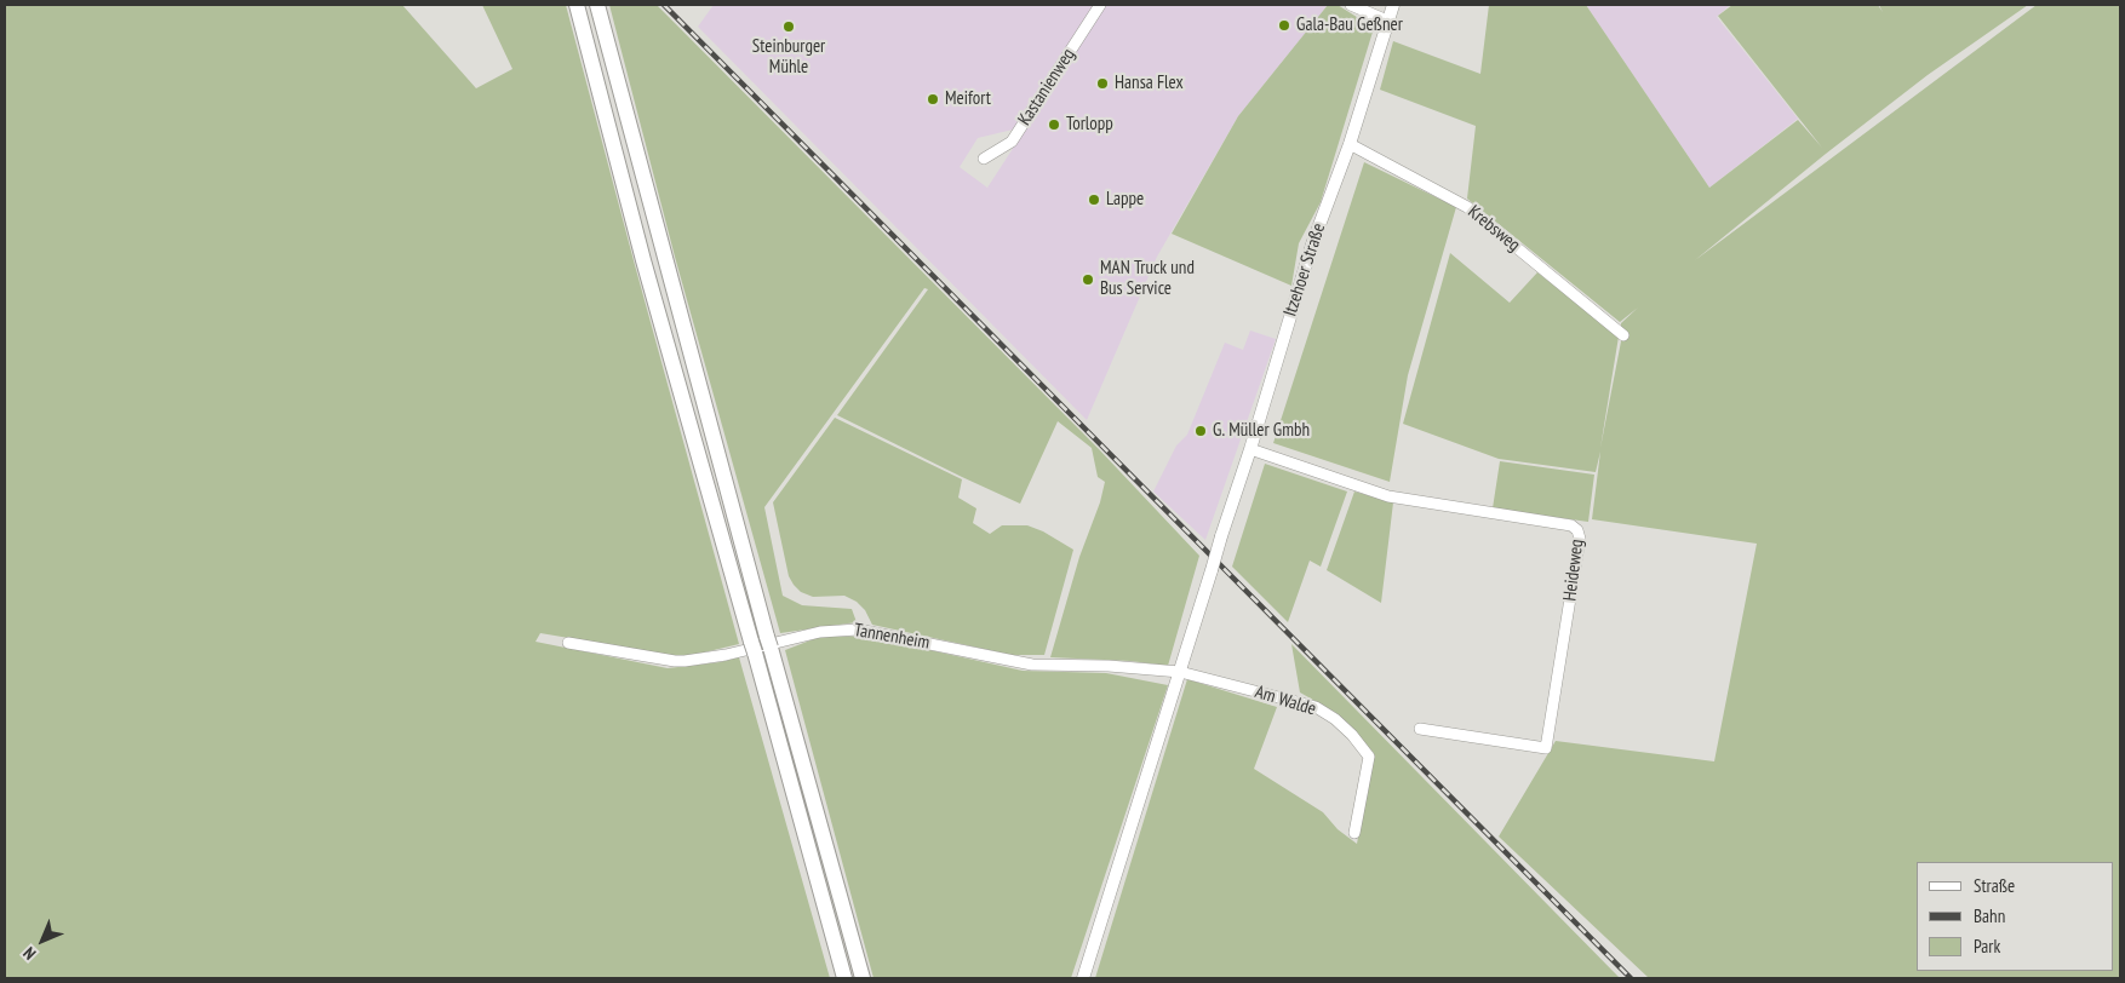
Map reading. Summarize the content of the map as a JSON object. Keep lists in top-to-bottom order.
{
  "streets": {
    "main road": ["Itzehoer Straße"],
    "street": [
      "Kastanienweg",
      "Krebsweg",
      "Heideweg",
      "Tannenheim",
      "Am Walde"
    ]
  },
  "crossings": [
    ["Krebsweg", "Itzehoer Straße"],
    ["Itzehoer Straße", "Heideweg"],
    ["Itzehoer Straße", "Tannenheim"],
    ["Itzehoer Straße", "Am Walde"],
    ["Tannenheim", "Am Walde"]
  ],
  "places": [
    "Gala-Bau Geßner",
    "Steinburger Mühle",
    "Hansa Flex",
    "Meifort",
    "Torlopp",
    "Lappe",
    "MAN Truck und Bus Service",
    "G. Müller Gmbh"
  ],
  "legend": ["Straße", "Bahn", "Park"],
  "north": "bottom left"
}
